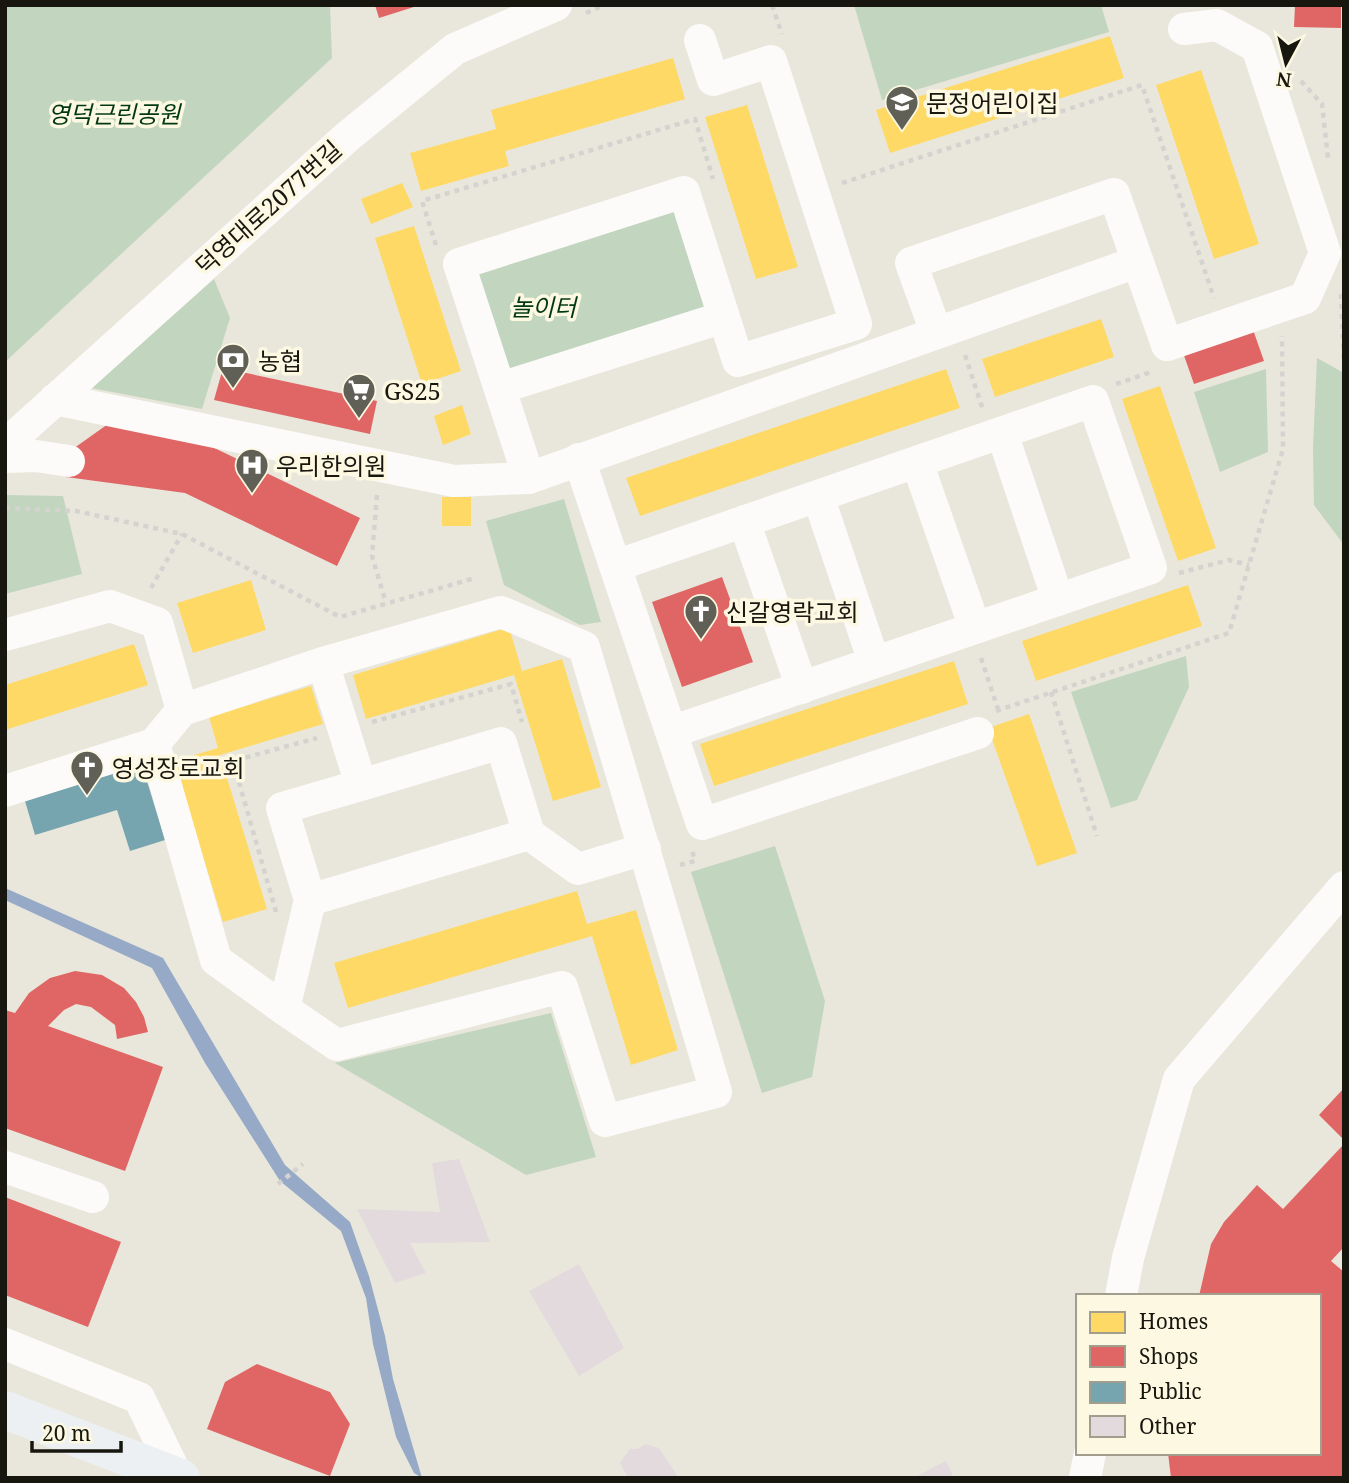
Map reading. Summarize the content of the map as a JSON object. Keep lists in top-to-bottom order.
{
  "streets": {
    "street": ["덕영대로2077번길"]
  },
  "parks": ["영덕근린공원", "놀이터"],
  "places": {
    "school or university": ["문정어린이집"],
    "bank": ["농협"],
    "supermarket": ["GS25"],
    "hospital": ["우리한의원"],
    "church": ["신갈영락교회", "영성장로교회"]
  },
  "legend": [
    "Homes",
    "Shops",
    "Public",
    "Other"
  ],
  "scale_bar": "20 m",
  "north": "bottom"
}
